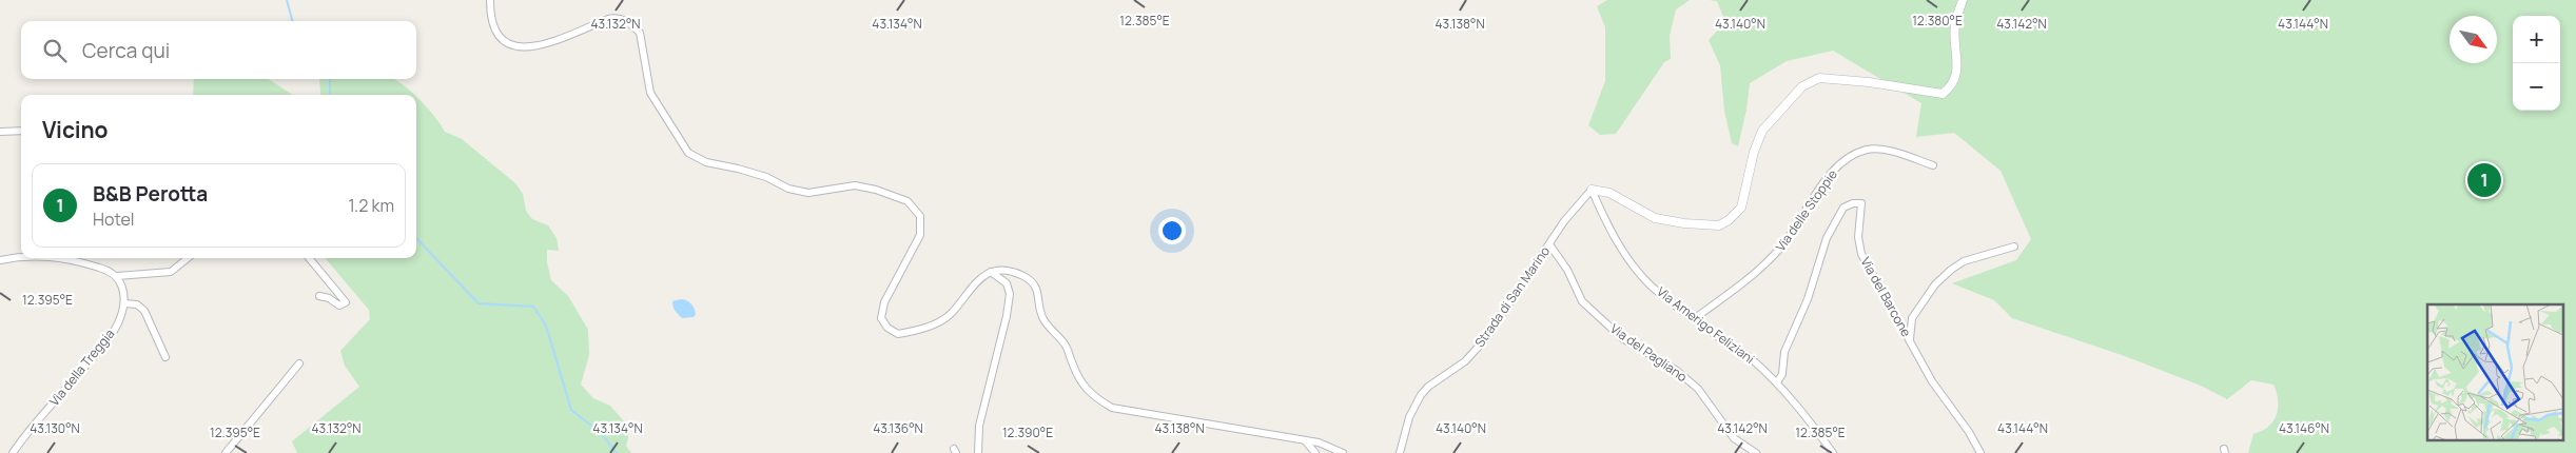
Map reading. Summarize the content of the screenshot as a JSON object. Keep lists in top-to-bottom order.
{
  "streets": {
    "street": [
      "Via delle Stoppie",
      "Strada di San Marino",
      "Via del Barcone",
      "Via Amerigo Feliziani",
      "Via del Pagliano",
      "Via della Treggia"
    ]
  },
  "crossings": [
    ["Via delle Stoppie", "Via Amerigo Feliziani"],
    ["Strada di San Marino", "Via Amerigo Feliziani"],
    ["Strada di San Marino", "Via del Pagliano"],
    ["Via del Barcone", "Via Amerigo Feliziani"]
  ],
  "north": "bottom right",
  "page": {
    "map_buttons": ["+", "−"],
    "search": "Cerca qui",
    "heading": "Vicino",
    "pins": "1",
    "list": [
      {
        "mark": "1",
        "name": "B&B Perotta",
        "note": "Hotel",
        "value": "1.2 km"
      }
    ]
  },
  "coordinates": [
    "12.385°E",
    "12.380°E",
    "43.132°N",
    "43.134°N",
    "43.138°N",
    "43.140°N",
    "43.144°N",
    "43.142°N",
    "12.395°E",
    "43.130°N",
    "43.136°N",
    "43.146°N",
    "12.390°E"
  ]
}
